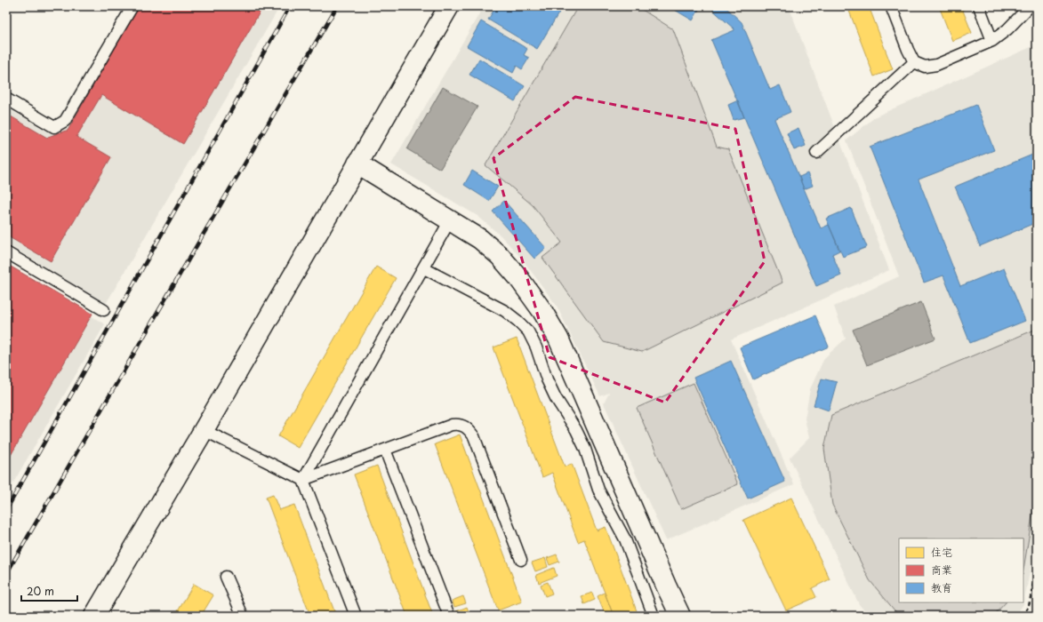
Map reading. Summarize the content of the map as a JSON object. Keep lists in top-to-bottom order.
{
  "legend": ["住宅", "商業", "教育"],
  "scale_bar": "20 m"
}
